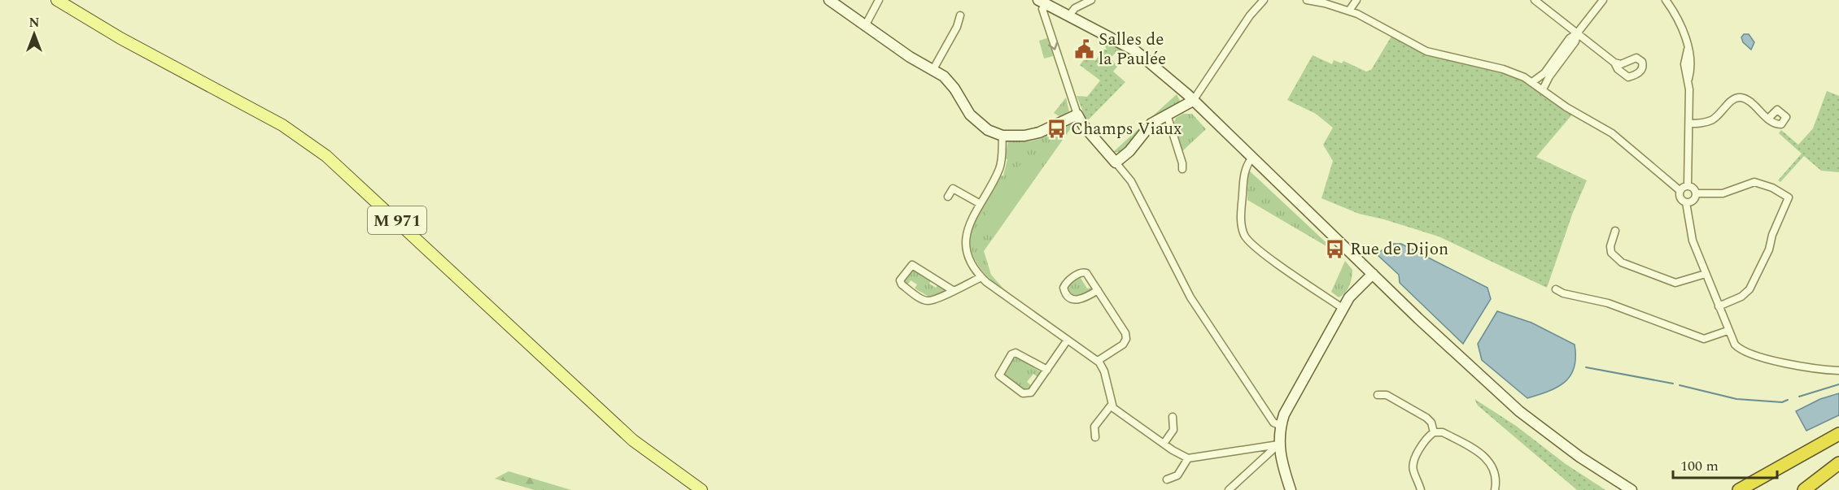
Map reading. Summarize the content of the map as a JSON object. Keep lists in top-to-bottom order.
{
  "streets": {
    "main road": ["M 971"]
  },
  "places": {
    "public building": ["Salles de la Paulée"],
    "bus stop": ["Champs Viaux", "Rue de Dijon"]
  },
  "scale_bar": "100 m",
  "north": "top"
}
